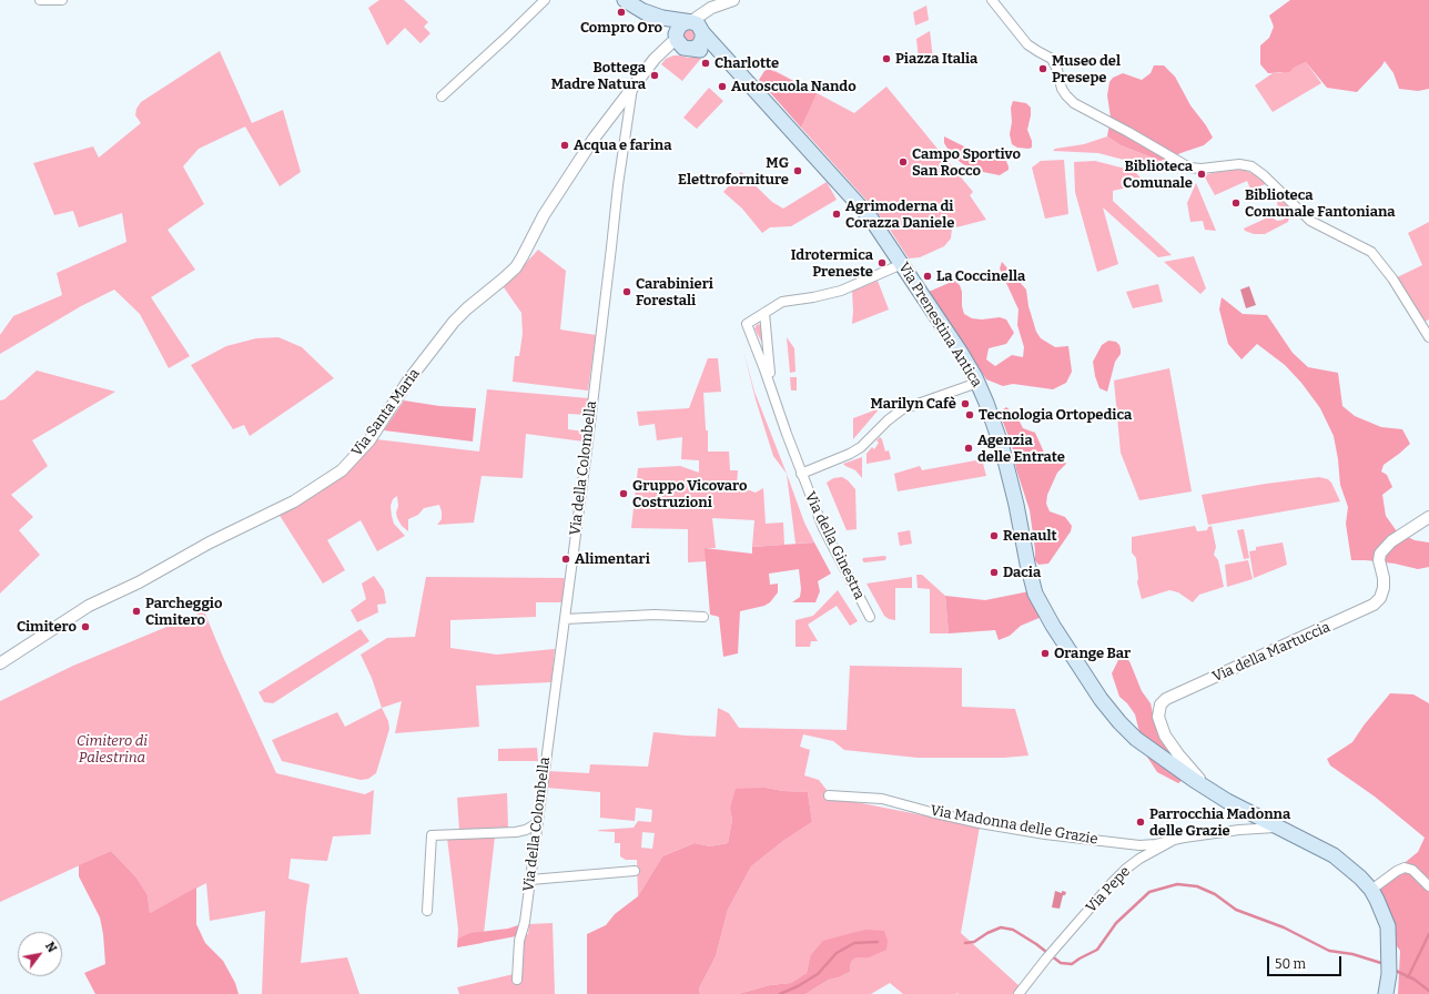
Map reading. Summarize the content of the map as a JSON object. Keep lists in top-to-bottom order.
{
  "streets": {
    "main road": ["Via Prenestina Antica"],
    "street": [
      "Via Santa Maria",
      "Via della Colombella",
      "Via della Ginestra",
      "Via della Martuccia",
      "Via Madonna delle Grazie",
      "Via Pepe"
    ]
  },
  "crossings": [
    ["Via Prenestina Antica", "Via Santa Maria"],
    ["Via Prenestina Antica", "Via della Ginestra"],
    ["Via Prenestina Antica", "Via della Martuccia"],
    ["Via Prenestina Antica", "Via Pepe"],
    ["Via Santa Maria", "Via della Colombella"],
    ["Via Madonna delle Grazie", "Via Pepe"]
  ],
  "parks": ["Cimitero di Palestrina"],
  "places": [
    "Compro Oro",
    "Piazza Italia",
    "Charlotte",
    "Museo del Presepe",
    "Bottega Madre Natura",
    "Autoscuola Nando",
    "Acqua e farina",
    "Campo Sportivo San Rocco",
    "MG Elettroforniture",
    "Biblioteca Comunale",
    "Biblioteca Comunale Fantoniana",
    "Agrimoderna di Corazza Daniele",
    "Idrotermica Preneste",
    "La Coccinella",
    "Carabinieri Forestali",
    "Marilyn Cafè",
    "Tecnologia Ortopedica",
    "Agenzia delle Entrate",
    "Gruppo Vicovaro Costruzioni",
    "Renault",
    "Alimentari",
    "Dacia",
    "Parcheggio Cimitero",
    "Cimitero",
    "Orange Bar",
    "Parrocchia Madonna delle Grazie"
  ],
  "scale_bar": "50 m",
  "north": "top right"
}
